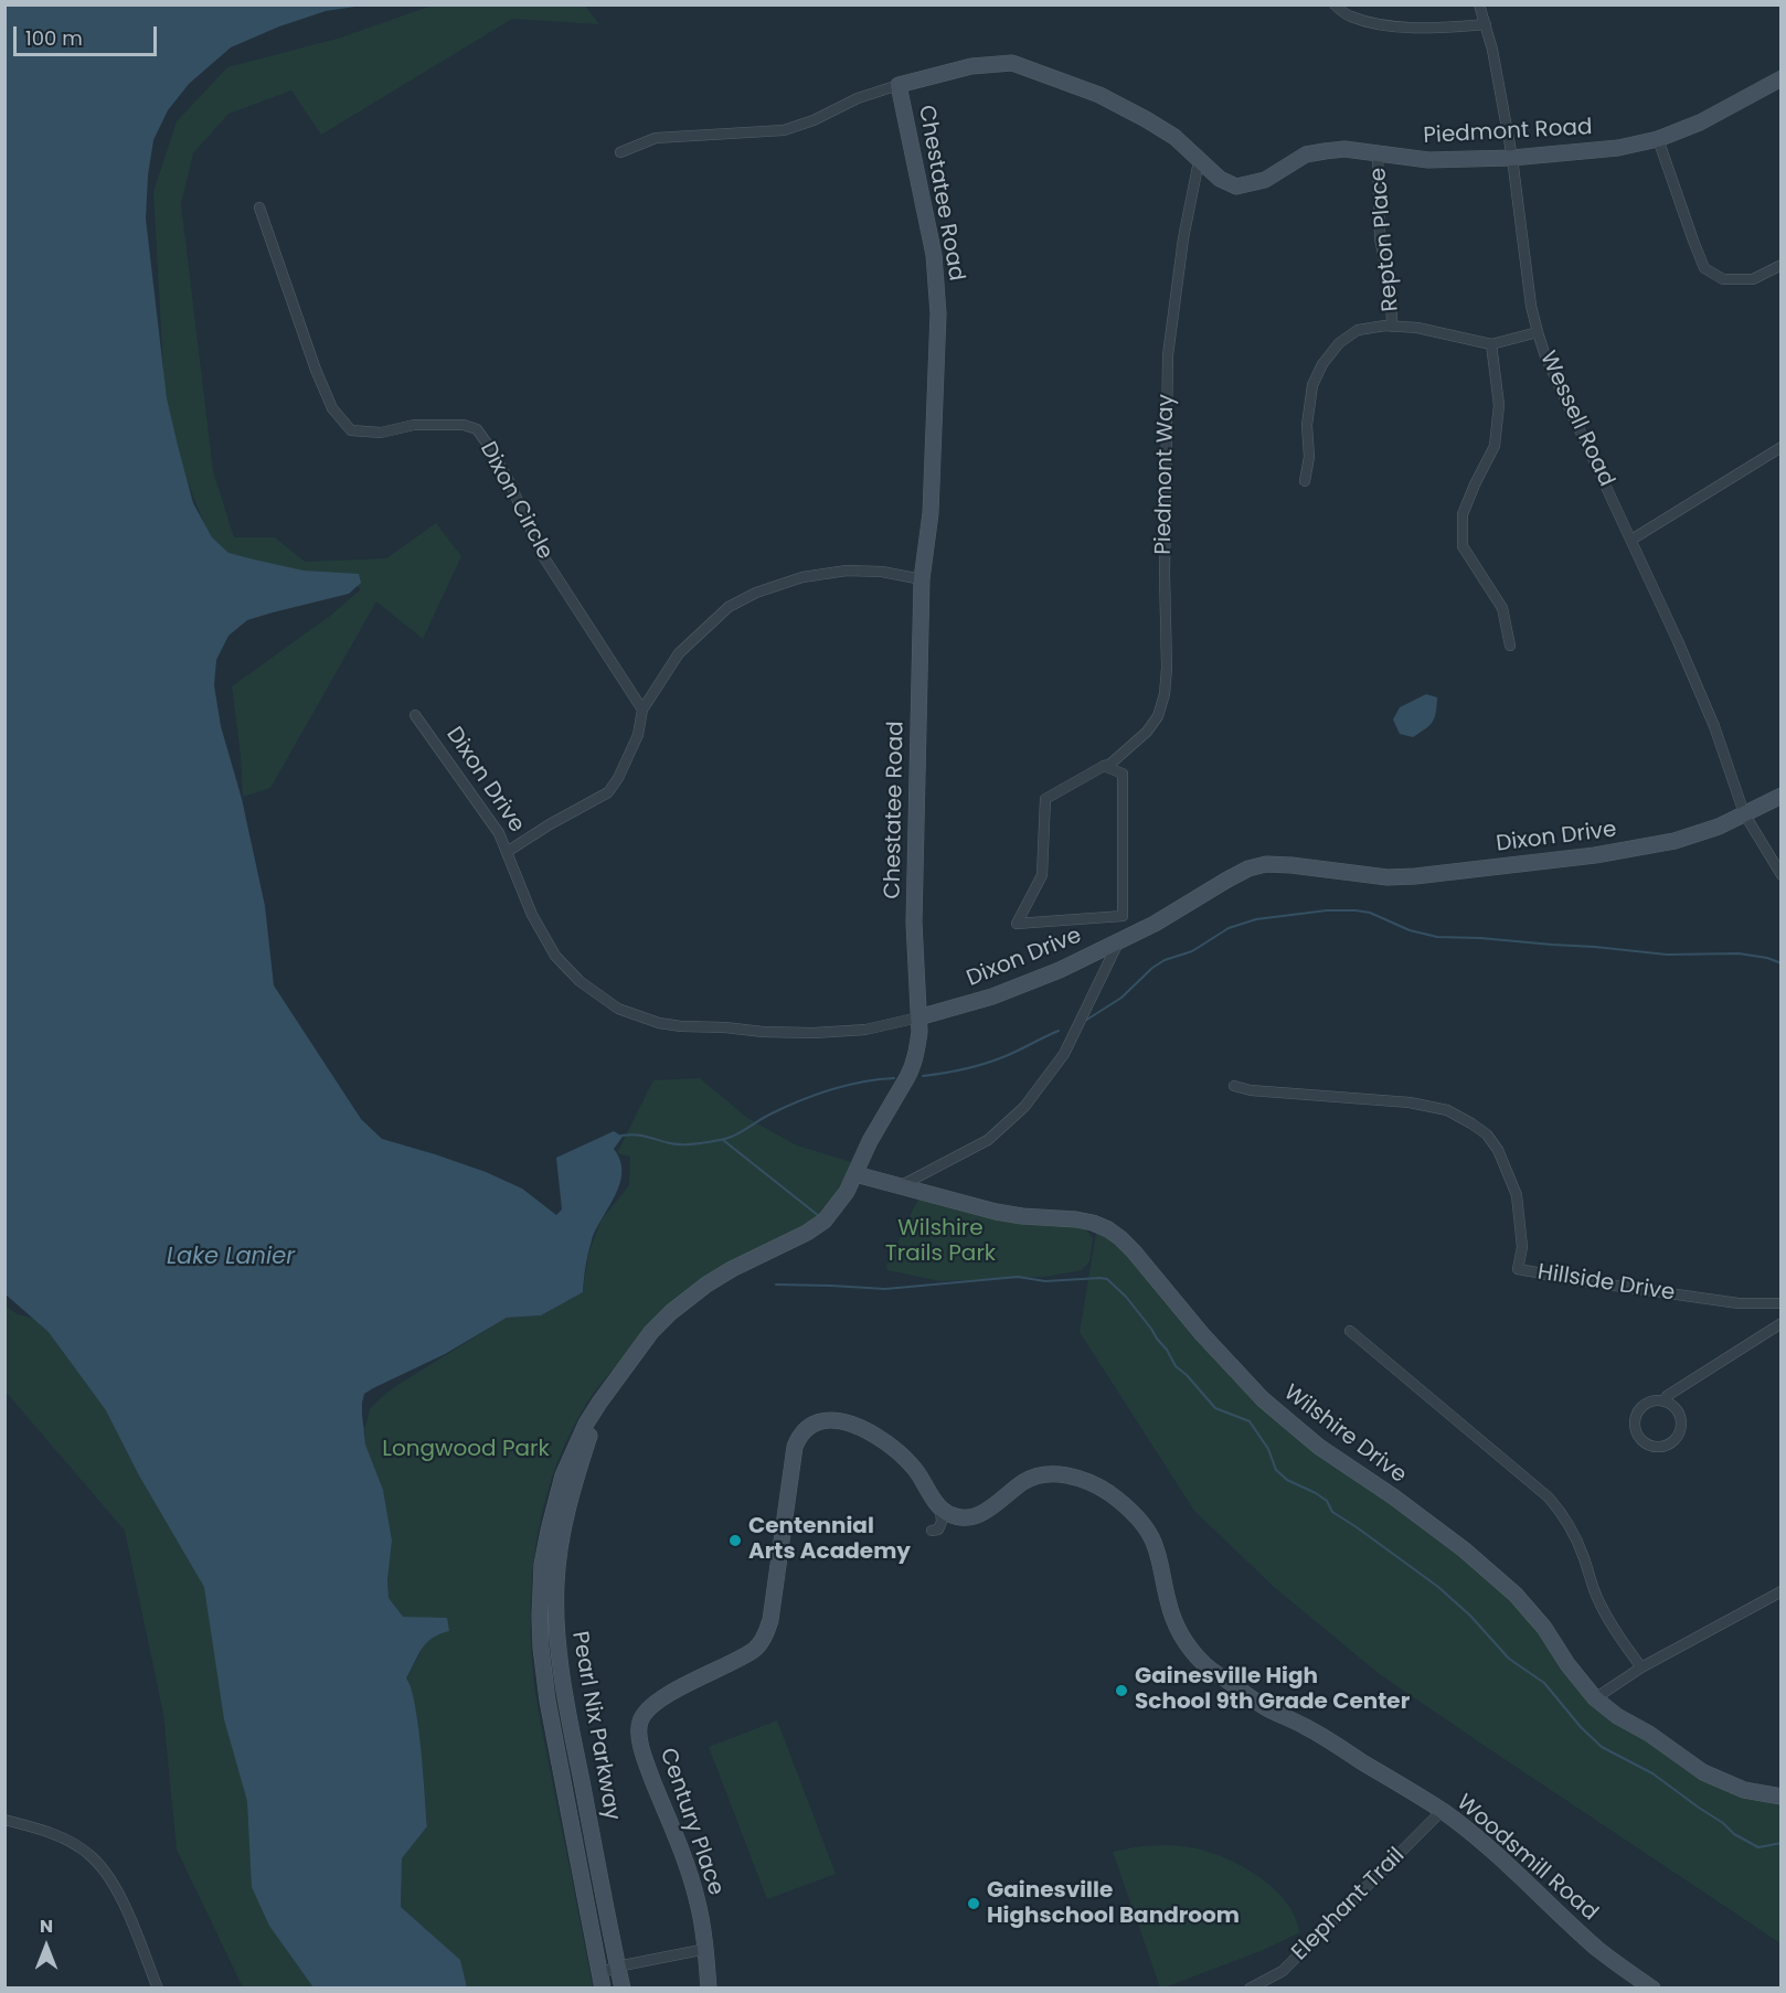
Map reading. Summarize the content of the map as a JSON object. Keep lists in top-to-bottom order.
{
  "streets": {
    "street": [
      "Piedmont Road",
      "Chestatee Road",
      "Repton Place",
      "Wessell Road",
      "Piedmont Way",
      "Dixon Circle",
      "Dixon Drive",
      "Hillside Drive",
      "Wilshire Drive",
      "Pearl Nix Parkway",
      "Century Place",
      "Woodsmill Road",
      "Elephant Trail"
    ]
  },
  "crossings": [
    ["Piedmont Road", "Chestatee Road"],
    ["Piedmont Road", "Repton Place"],
    ["Piedmont Road", "Wessell Road"],
    ["Piedmont Road", "Piedmont Way"],
    ["Chestatee Road", "Dixon Drive"],
    ["Chestatee Road", "Wilshire Drive"],
    ["Chestatee Road", "Pearl Nix Parkway"],
    ["Wessell Road", "Dixon Drive"],
    ["Century Place", "Woodsmill Road"],
    ["Woodsmill Road", "Elephant Trail"]
  ],
  "water": ["Lake Lanier"],
  "parks": ["Wilshire Trails Park", "Longwood Park"],
  "places": ["Centennial Arts Academy", "Gainesville High School 9th Grade Center", "Gainesville Highschool Bandroom"],
  "scale_bar": "100 m",
  "north": "top"
}
